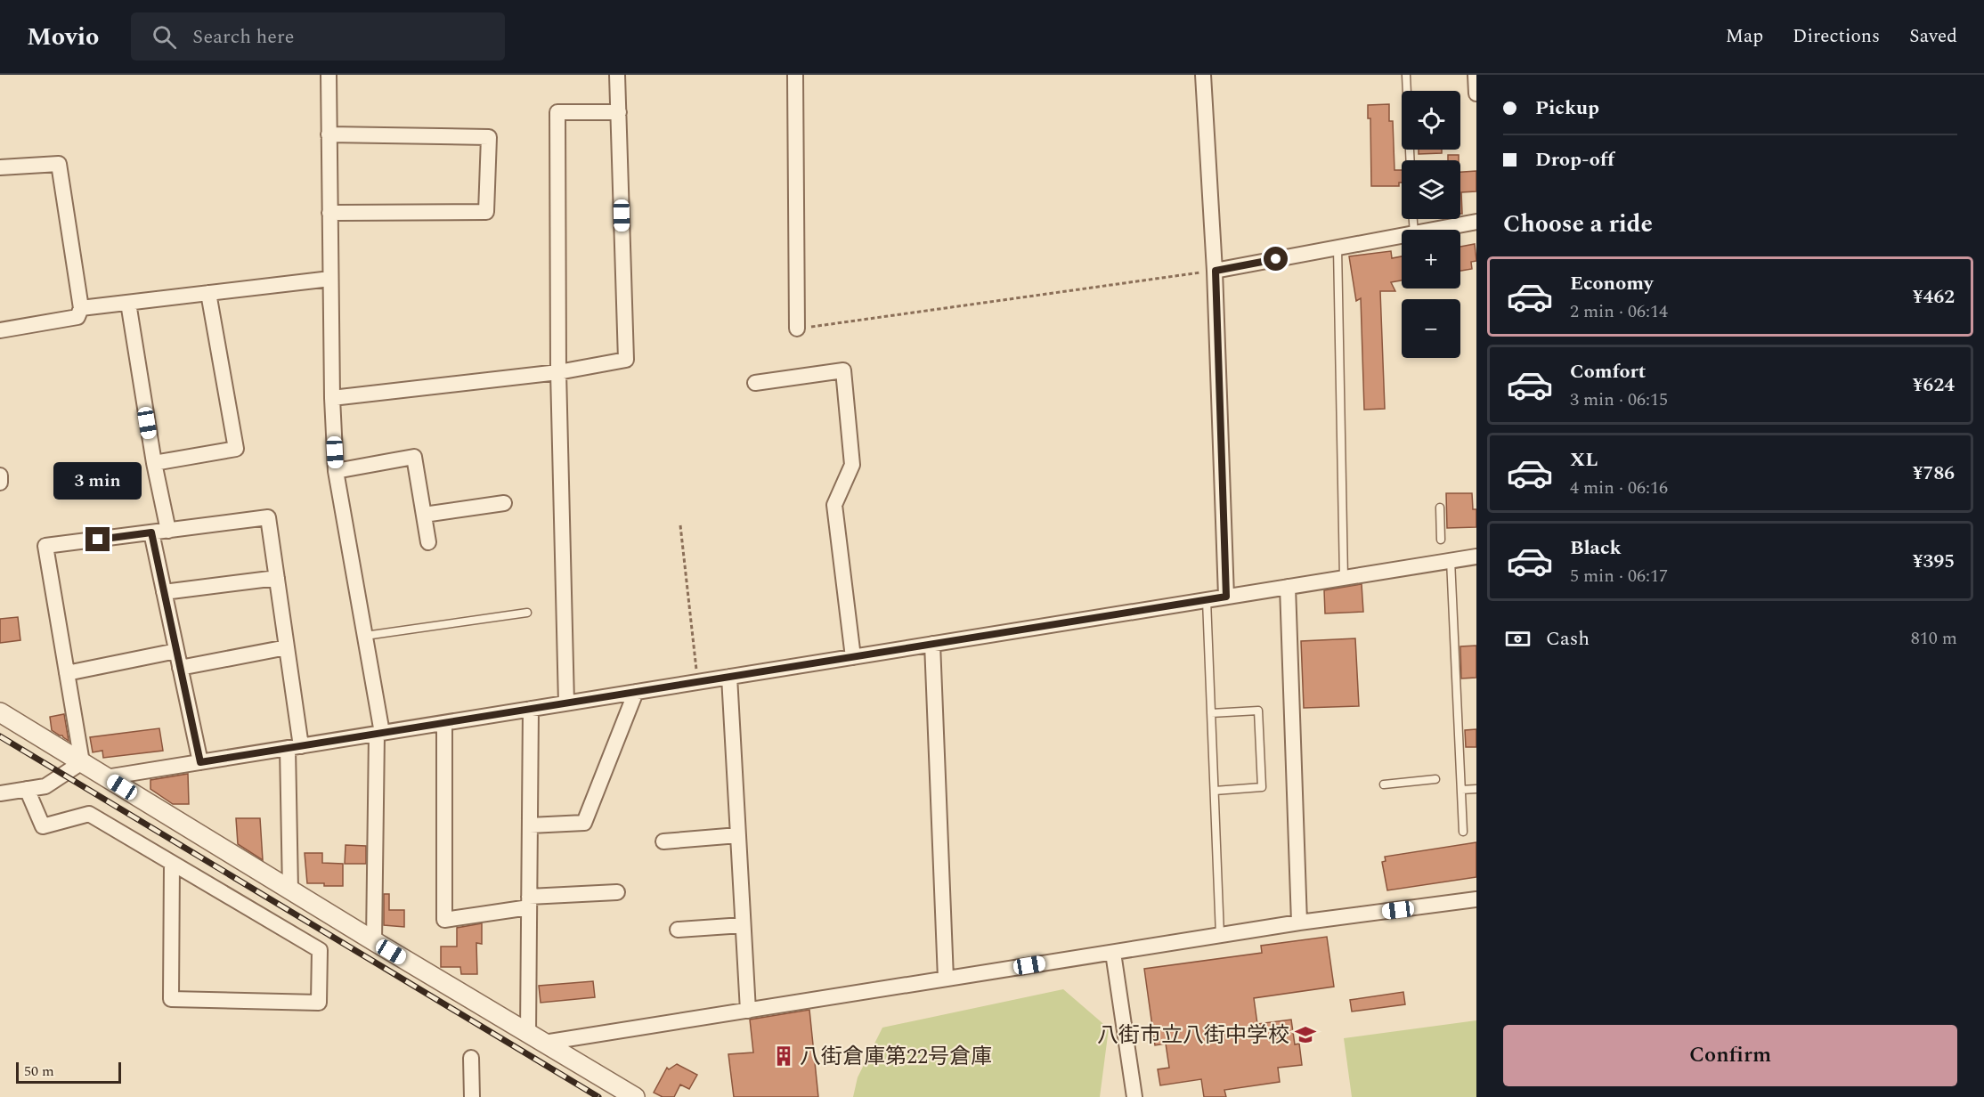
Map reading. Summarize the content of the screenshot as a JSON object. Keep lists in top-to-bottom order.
{
  "places": {
    "school or university": ["八街市立八街中学校"],
    "building": ["八街倉庫第22号倉庫"]
  },
  "scale_bar": "50 m",
  "page": {
    "header": "Movio",
    "search": "Search here",
    "nav": ["Map", "Directions", "Saved"],
    "banner": ["Pickup", "Drop-off"],
    "map_buttons": ["+", "−"],
    "heading": "Choose a ride",
    "list": [
      {
        "name": "Economy",
        "note": "2 min · 06:14",
        "value": "¥462"
      },
      {
        "name": "Comfort",
        "note": "3 min · 06:15",
        "value": "¥624"
      },
      {
        "name": "XL",
        "note": "4 min · 06:16",
        "value": "¥786"
      },
      {
        "name": "Black",
        "note": "5 min · 06:17",
        "value": "¥395"
      }
    ],
    "bubble": "3 min",
    "pay": ["Cash", "810 m"],
    "buttons": "Confirm",
    "scale": "50 m"
  }
}
